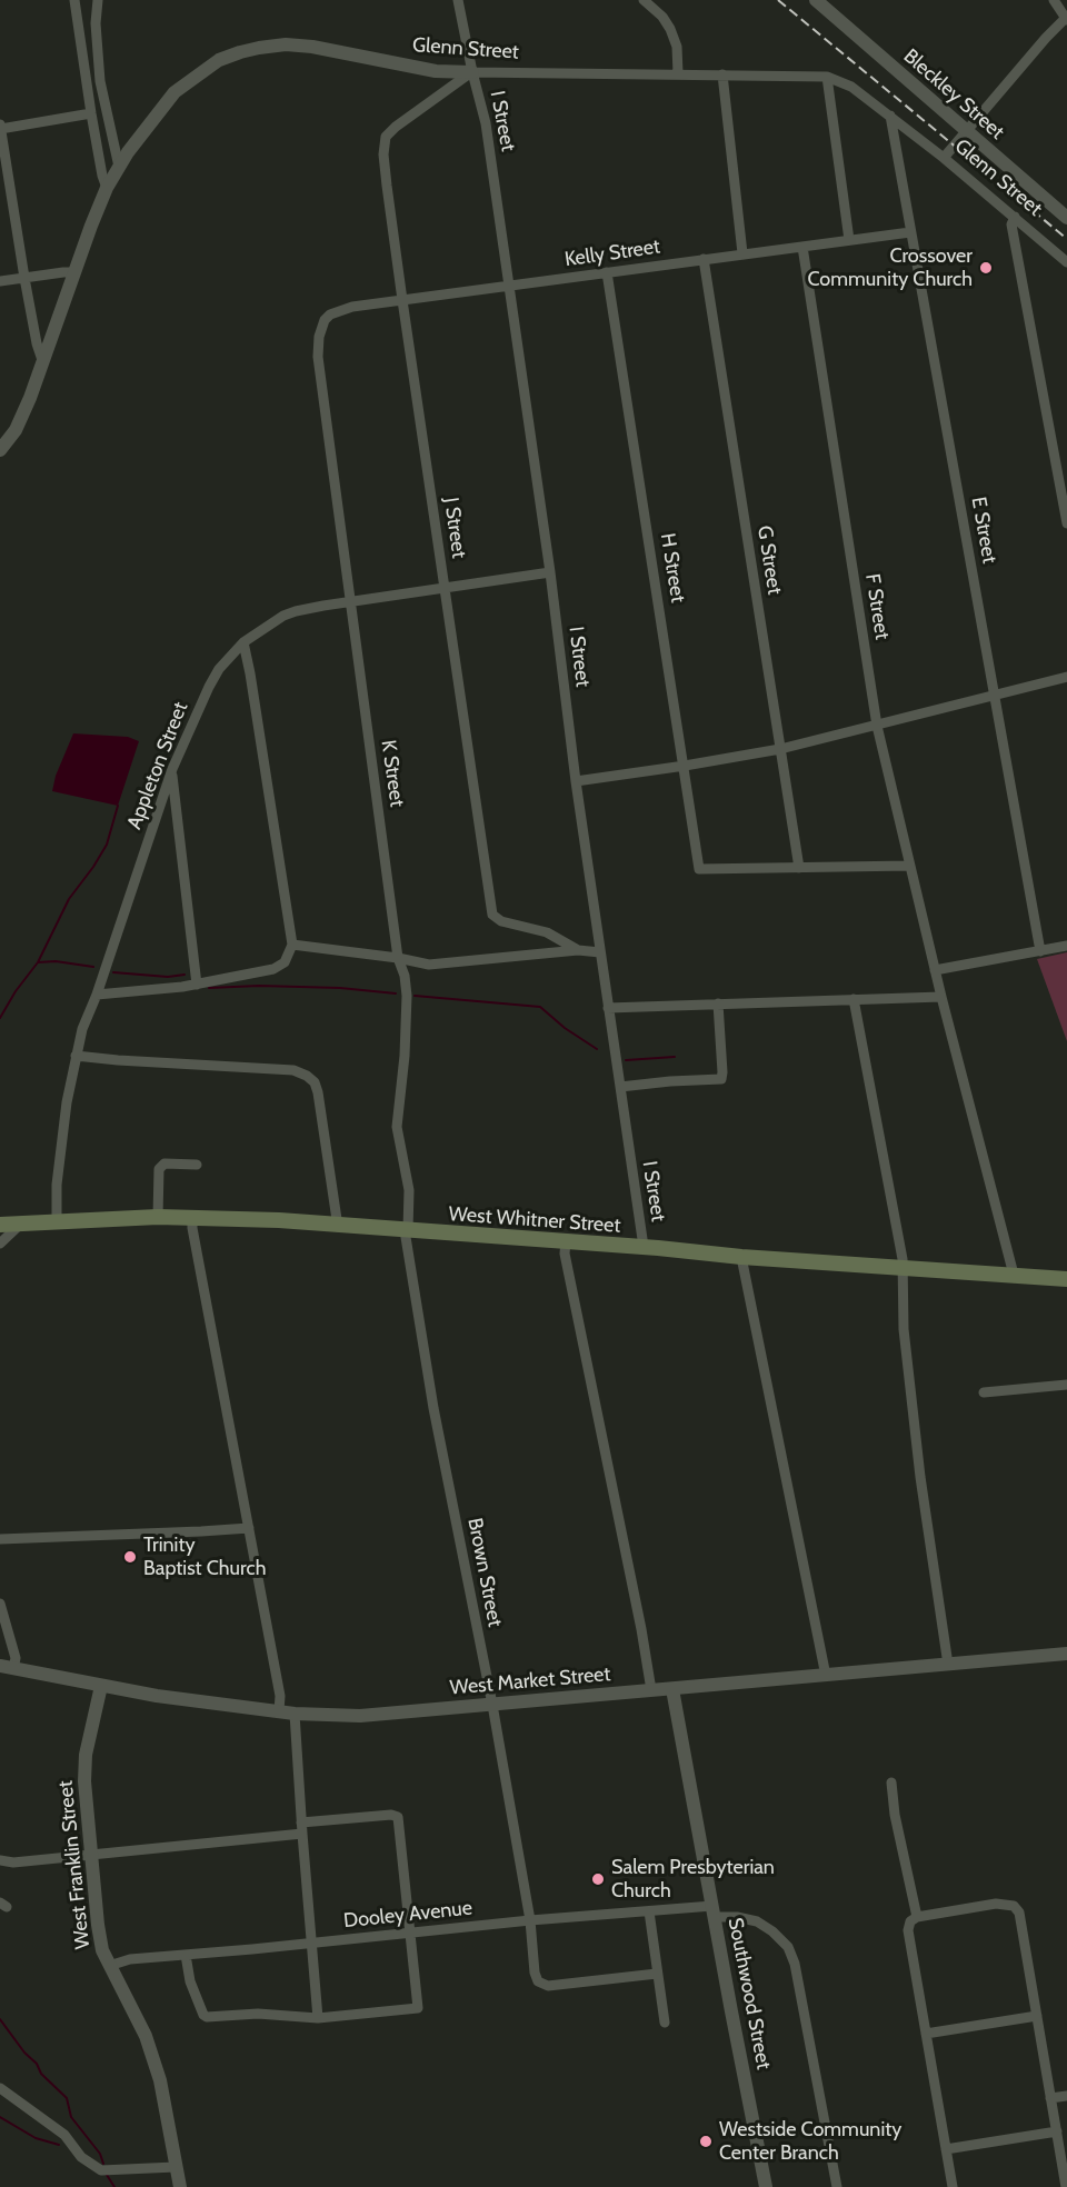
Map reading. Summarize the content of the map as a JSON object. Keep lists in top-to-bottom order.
{
  "streets": {
    "main road": ["West Whitner Street"],
    "street": [
      "Glenn Street",
      "Bleckley Street",
      "I Street",
      "Kelly Street",
      "J Street",
      "E Street",
      "G Street",
      "H Street",
      "F Street",
      "Appleton Street",
      "K Street",
      "Brown Street",
      "West Market Street",
      "West Franklin Street",
      "Dooley Avenue",
      "Southwood Street"
    ]
  },
  "crossings": [
    ["Glenn Street", "I Street"],
    ["Glenn Street", "J Street"],
    ["Glenn Street", "E Street"],
    ["I Street", "Kelly Street"],
    ["I Street", "J Street"],
    ["I Street", "Appleton Street"],
    ["I Street", "West Whitner Street"],
    ["Kelly Street", "J Street"],
    ["Kelly Street", "E Street"],
    ["Kelly Street", "G Street"],
    ["Kelly Street", "H Street"],
    ["Kelly Street", "F Street"],
    ["Kelly Street", "K Street"],
    ["J Street", "Appleton Street"],
    ["G Street", "H Street"],
    ["F Street", "West Whitner Street"],
    ["Appleton Street", "K Street"],
    ["Appleton Street", "West Whitner Street"],
    ["K Street", "West Whitner Street"],
    ["K Street", "Brown Street"],
    ["West Whitner Street", "Brown Street"],
    ["Brown Street", "West Market Street"],
    ["Brown Street", "Dooley Avenue"],
    ["West Market Street", "West Franklin Street"],
    ["West Market Street", "Southwood Street"],
    ["West Franklin Street", "Dooley Avenue"],
    ["Dooley Avenue", "Southwood Street"]
  ],
  "places": [
    "Crossover Community Church",
    "Trinity Baptist Church",
    "Salem Presbyterian Church",
    "Westside Community Center Branch"
  ]
}
